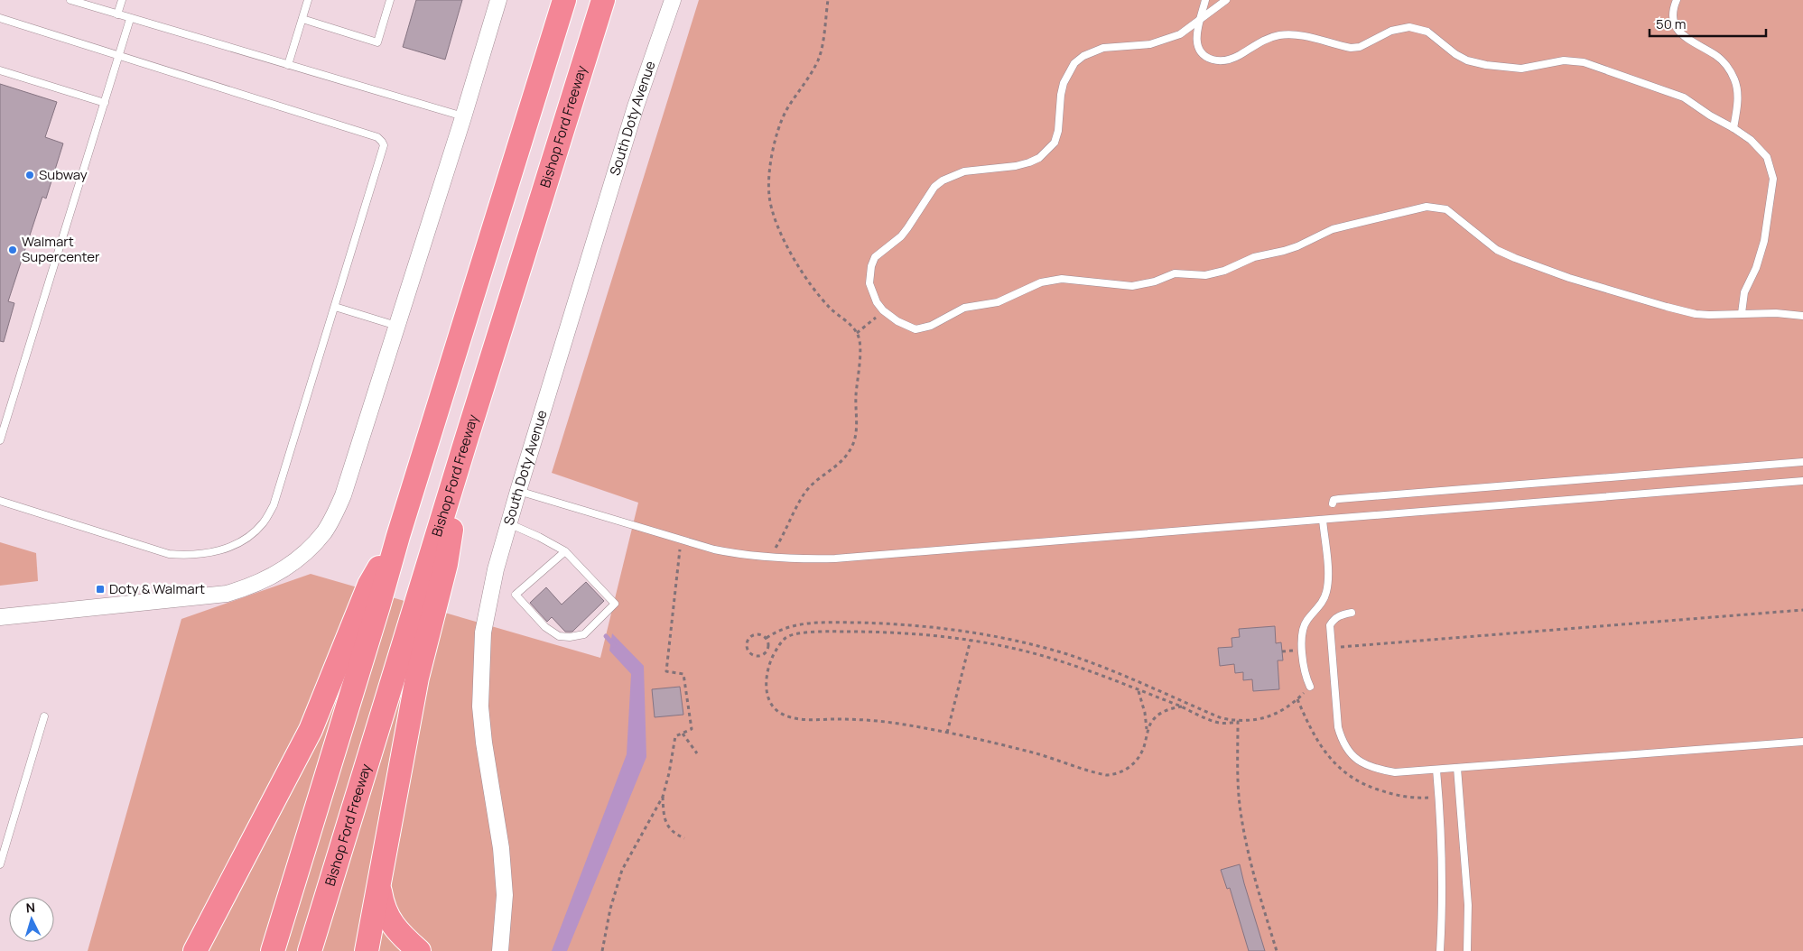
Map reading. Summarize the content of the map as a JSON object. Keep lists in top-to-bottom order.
{
  "streets": {
    "highway": ["Bishop Ford Freeway"],
    "street": ["South Doty Avenue"]
  },
  "places": {
    "other": ["Subway", "Walmart Supercenter"],
    "transit": ["Doty & Walmart"]
  },
  "scale_bar": "50 m",
  "north": "top"
}
